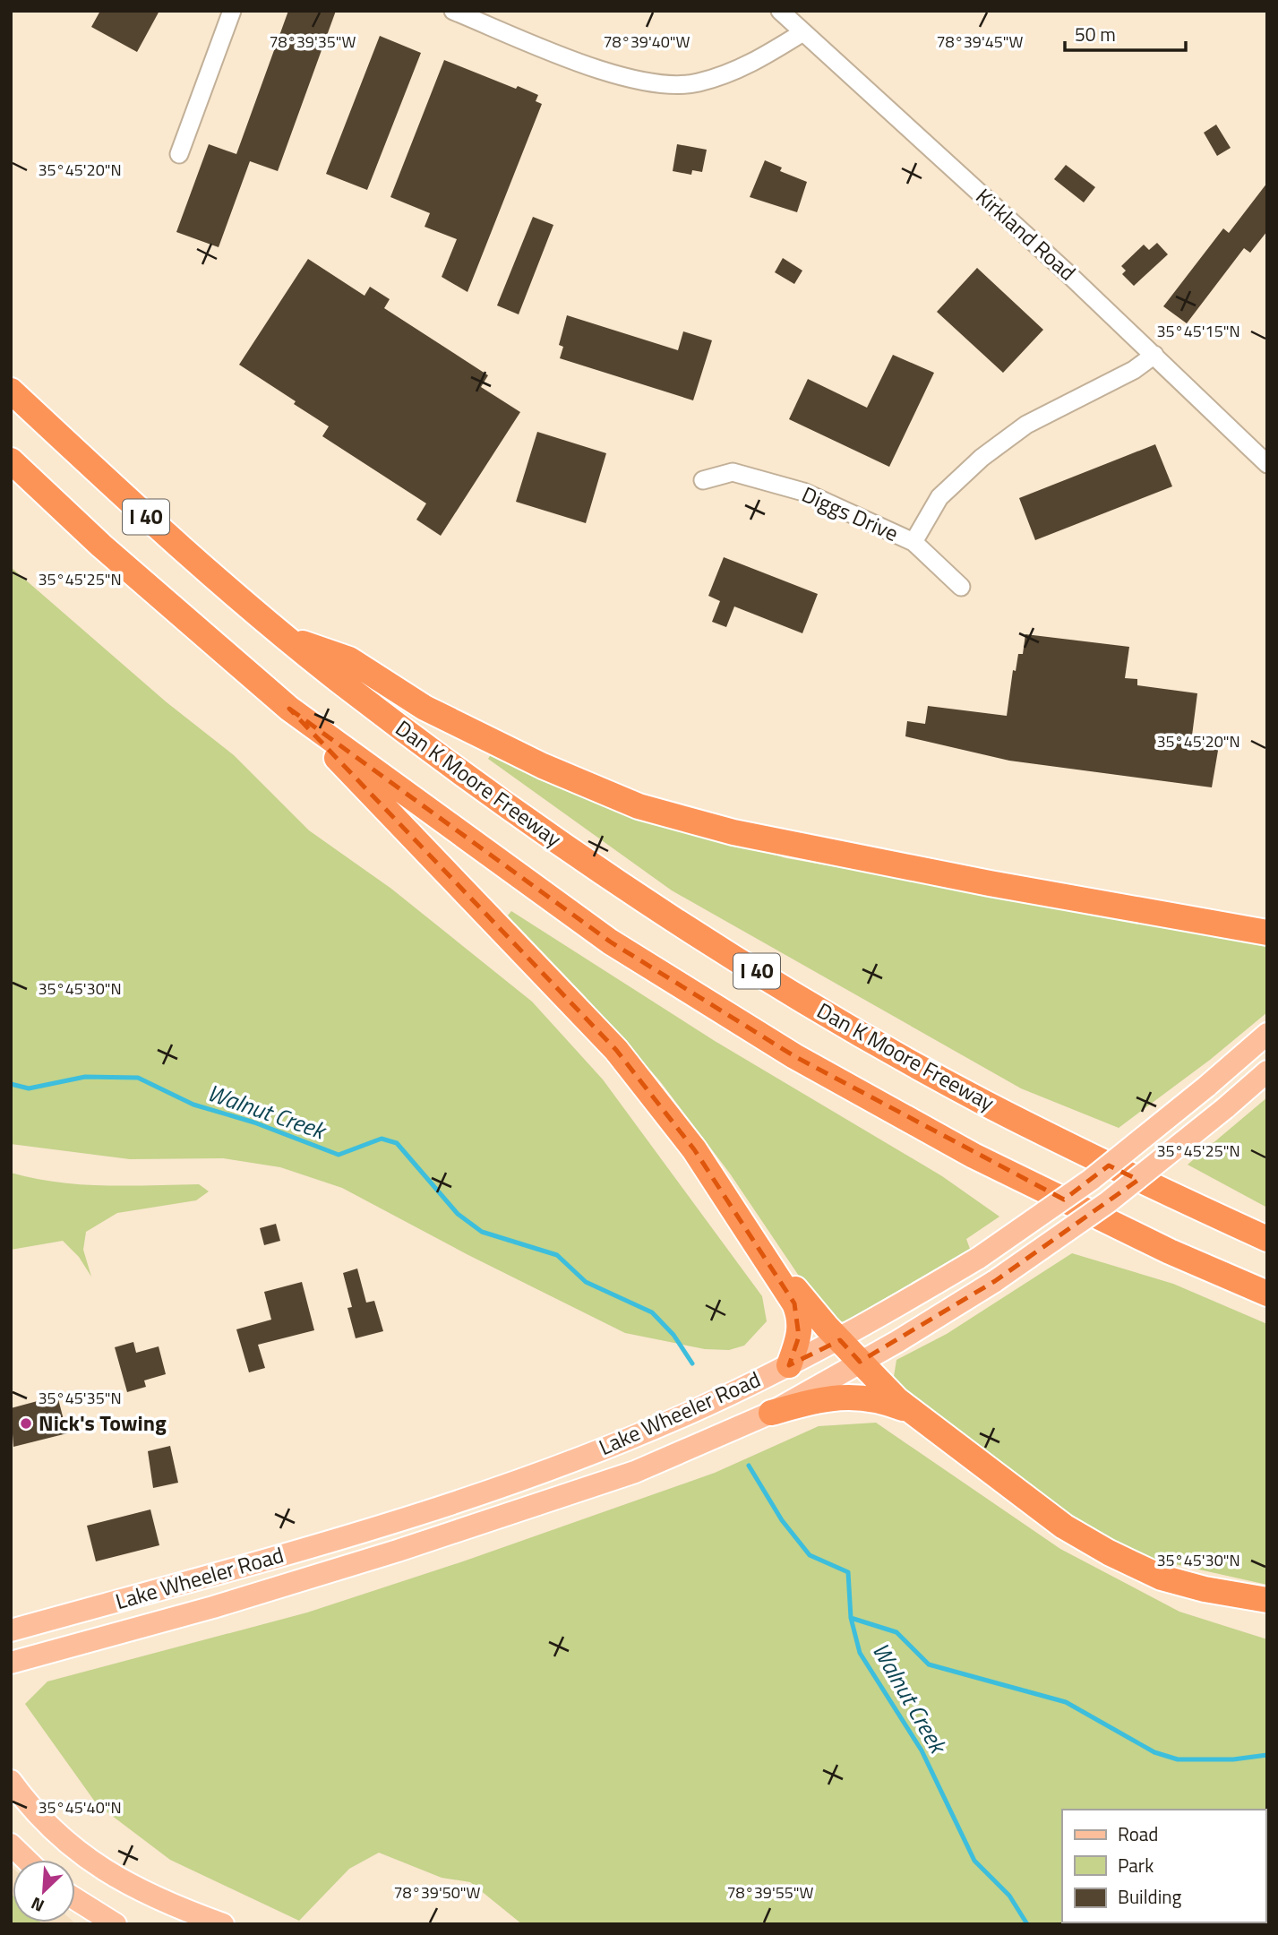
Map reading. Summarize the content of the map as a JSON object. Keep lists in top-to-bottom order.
{
  "streets": {
    "highway": ["I 40", "Dan K Moore Freeway"],
    "main road": ["Lake Wheeler Road"],
    "street": ["Kirkland Road", "Diggs Drive"]
  },
  "crossings": [
    ["Kirkland Road", "Diggs Drive"]
  ],
  "water": ["Walnut Creek"],
  "places": ["Nick's Towing"],
  "legend": ["Road", "Park", "Building"],
  "scale_bar": "50 m",
  "north": "bottom left",
  "coordinates": [
    "78°39'35\"W",
    "78°39'40\"W",
    "78°39'45\"W",
    "35°45'20\"N",
    "35°45'15\"N",
    "35°45'25\"N",
    "35°45'30\"N",
    "35°45'35\"N",
    "35°45'40\"N",
    "78°39'50\"W",
    "78°39'55\"W"
  ]
}
